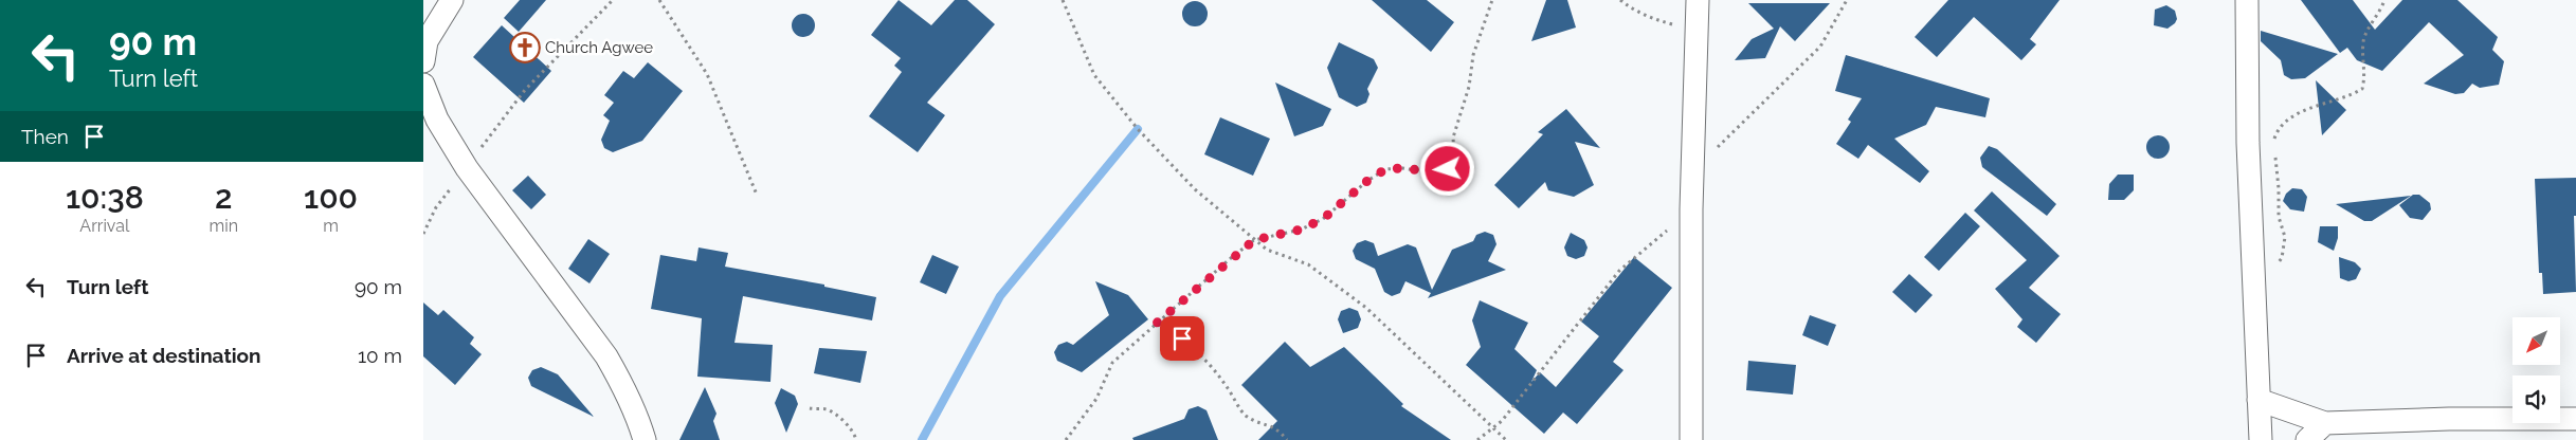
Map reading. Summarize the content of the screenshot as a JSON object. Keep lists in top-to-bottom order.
{
  "places": {
    "church": ["Church Agwee"]
  },
  "north": "bottom left",
  "page": {
    "turn": ["90 m", "Turn left"],
    "then": "Then",
    "eta": [
      "10:38",
      "Arrival",
      "2",
      "min",
      "100",
      "m"
    ],
    "list": [
      {
        "name": "Turn left",
        "value": "90 m"
      },
      {
        "name": "Arrive at destination",
        "value": "10 m"
      }
    ]
  }
}
